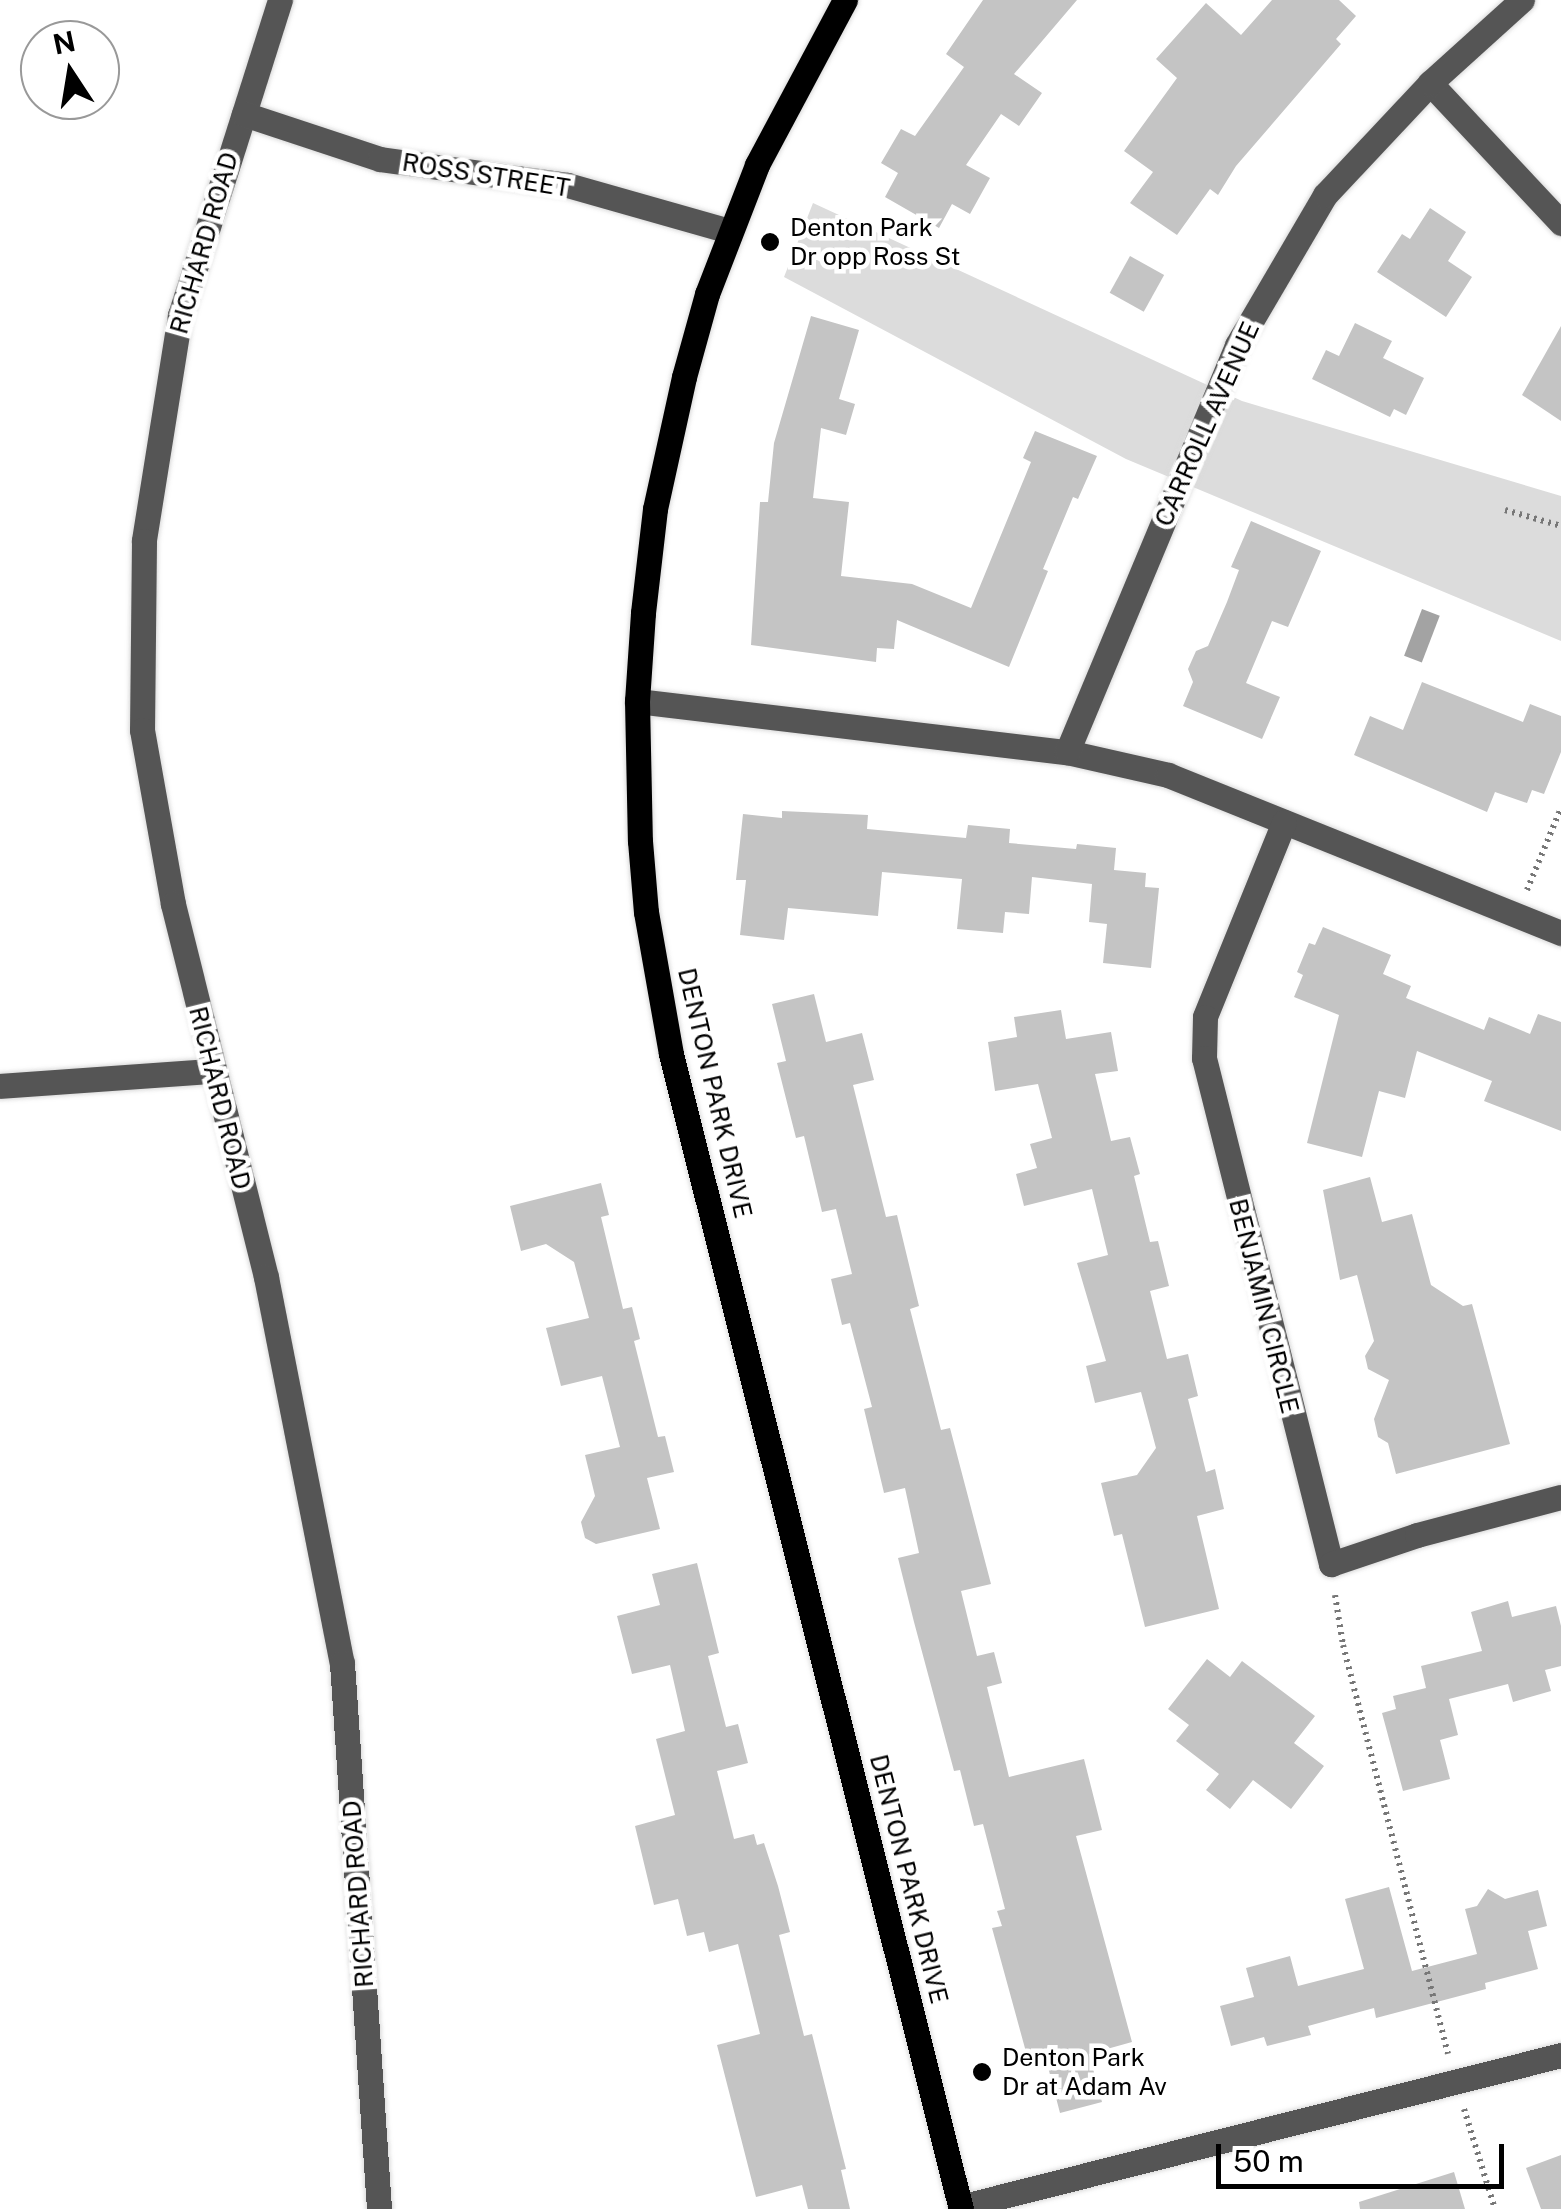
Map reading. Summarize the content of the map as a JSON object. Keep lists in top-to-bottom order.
{
  "streets": {
    "main road": ["DENTON PARK DRIVE"],
    "street": [
      "ROSS STREET",
      "RICHARD ROAD",
      "CARROLL AVENUE",
      "BENJAMIN CIRCLE"
    ]
  },
  "crossings": [
    ["ROSS STREET", "RICHARD ROAD"],
    ["ROSS STREET", "DENTON PARK DRIVE"]
  ],
  "places": ["Denton Park Dr opp Ross St", "Denton Park Dr at Adam Av"],
  "scale_bar": "50 m",
  "north": "top"
}
